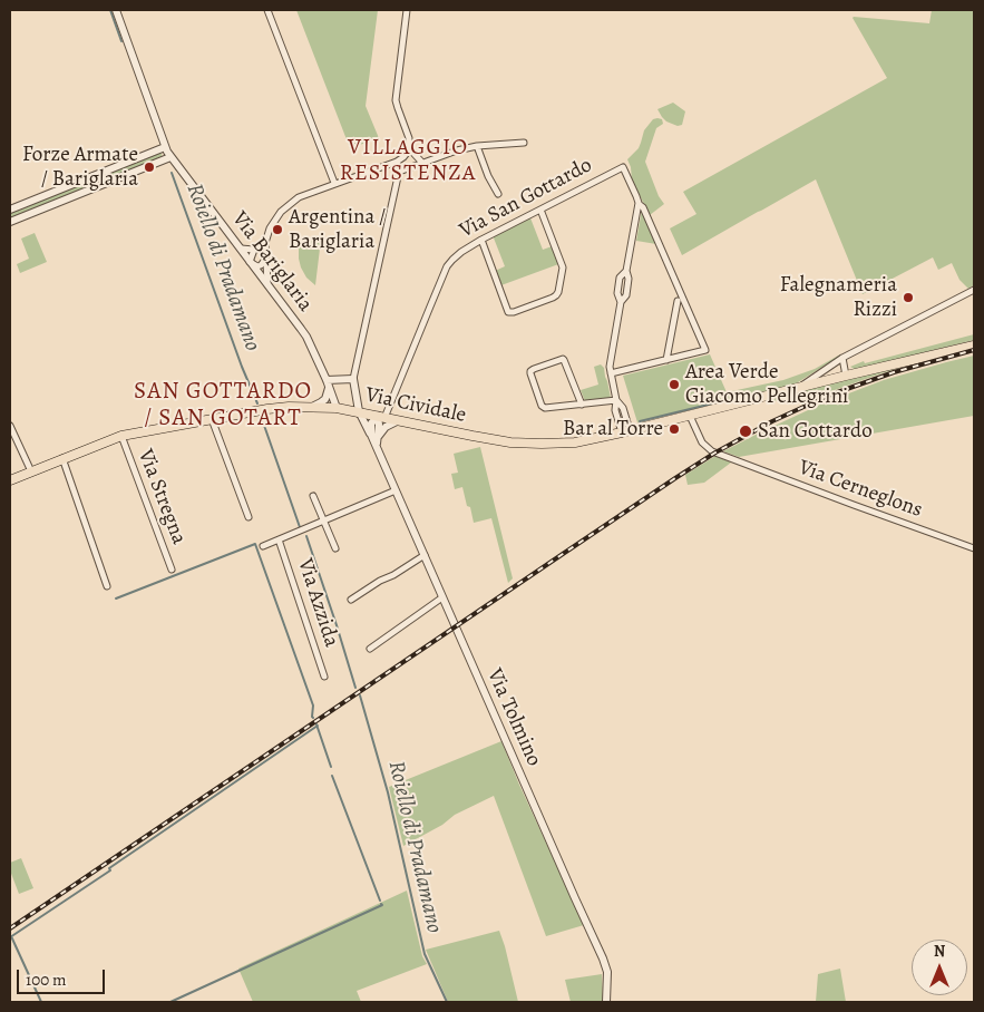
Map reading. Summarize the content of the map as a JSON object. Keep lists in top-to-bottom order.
{
  "streets": {
    "main road": ["Via Cividale"],
    "street": [
      "Via San Gottardo",
      "Via Bariglaria",
      "Via Cerneglons",
      "Via Stregna",
      "Via Azzida",
      "Via Tolmino"
    ]
  },
  "crossings": [
    ["Via San Gottardo", "Via Cividale"],
    ["Via San Gottardo", "Via Tolmino"],
    ["Via Bariglaria", "Via Cividale"],
    ["Via Cividale", "Via Cerneglons"],
    ["Via Cividale", "Via Stregna"],
    ["Via Cividale", "Via Tolmino"]
  ],
  "districts": ["VILLAGGIO RESISTENZA", "SAN GOTTARDO / SAN GOTART"],
  "water": ["Roiello di Pradamano"],
  "places": [
    "Forze Armate / Bariglaria",
    "Argentina / Bariglaria",
    "Falegnameria Rizzi",
    "Area Verde Giacomo Pellegrini",
    "Bar al Torre",
    "San Gottardo"
  ],
  "scale_bar": "100 m",
  "north": "top"
}
